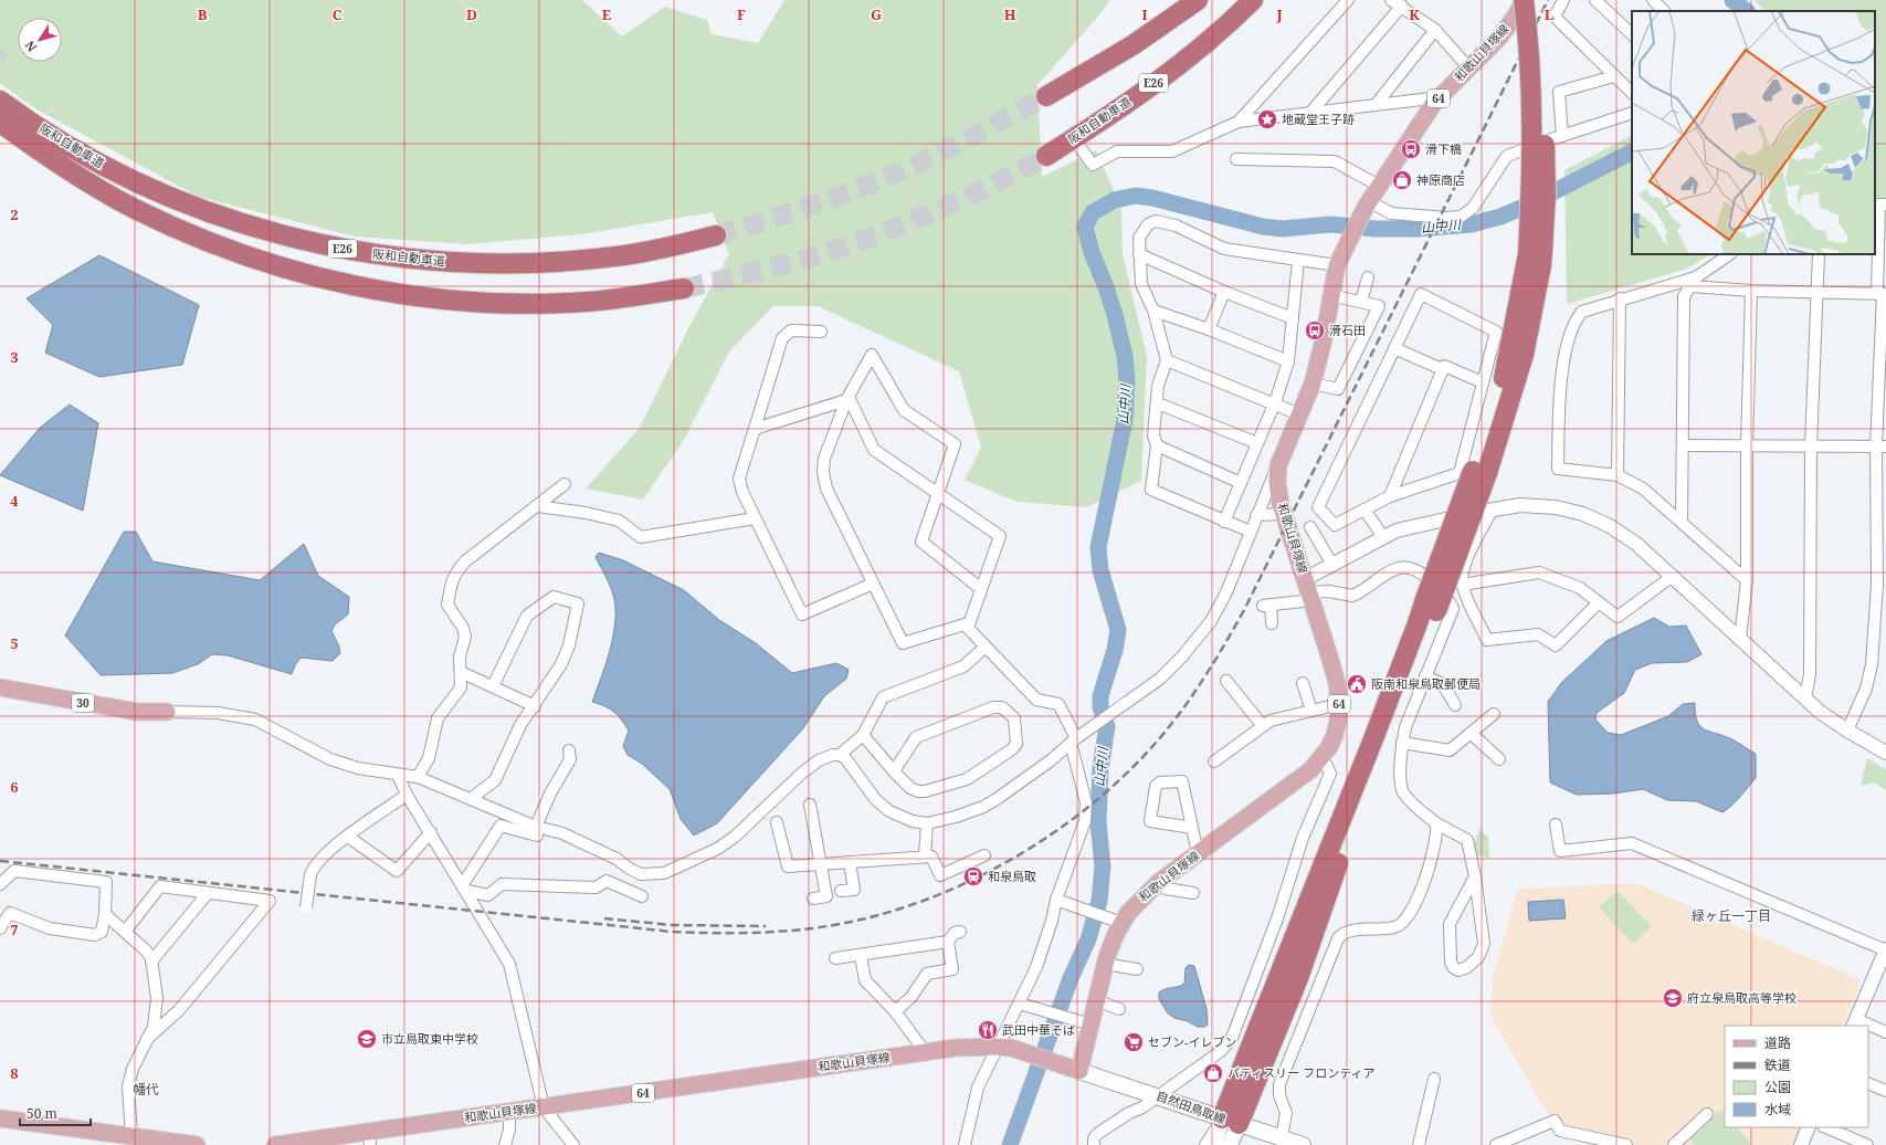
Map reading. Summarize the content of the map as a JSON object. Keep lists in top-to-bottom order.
{
  "streets": {
    "highway": ["E26", "阪和自動車道"],
    "main road": [
      "和歌山貝塚線",
      "64",
      "30",
      "自然田鳥取線"
    ]
  },
  "crossings": [
    ["和歌山貝塚線", "自然田鳥取線"]
  ],
  "districts": ["緑ヶ丘一丁目", "幡代"],
  "water": ["山中川"],
  "places": {
    "place": ["地蔵堂王子跡"],
    "bus stop": ["滑下橋", "滑石田"],
    "shop": ["神原商店", "パティスリー フロンティア"],
    "public building": ["阪南和泉鳥取郵便局"],
    "station": ["和泉鳥取"],
    "school or university": ["府立泉鳥取高等学校", "市立鳥取東中学校"],
    "restaurant": ["武田中華そば"],
    "supermarket": ["セブン-イレブン"]
  },
  "legend": [
    "道路",
    "鉄道",
    "公園",
    "水域"
  ],
  "scale_bar": "50 m",
  "north": "bottom left",
  "grid": {
    "columns": [
      "B",
      "C",
      "D",
      "E",
      "F",
      "G",
      "H",
      "I",
      "J",
      "K",
      "L"
    ],
    "rows": [
      "2",
      "3",
      "4",
      "5",
      "6",
      "7",
      "8"
    ]
  }
}
